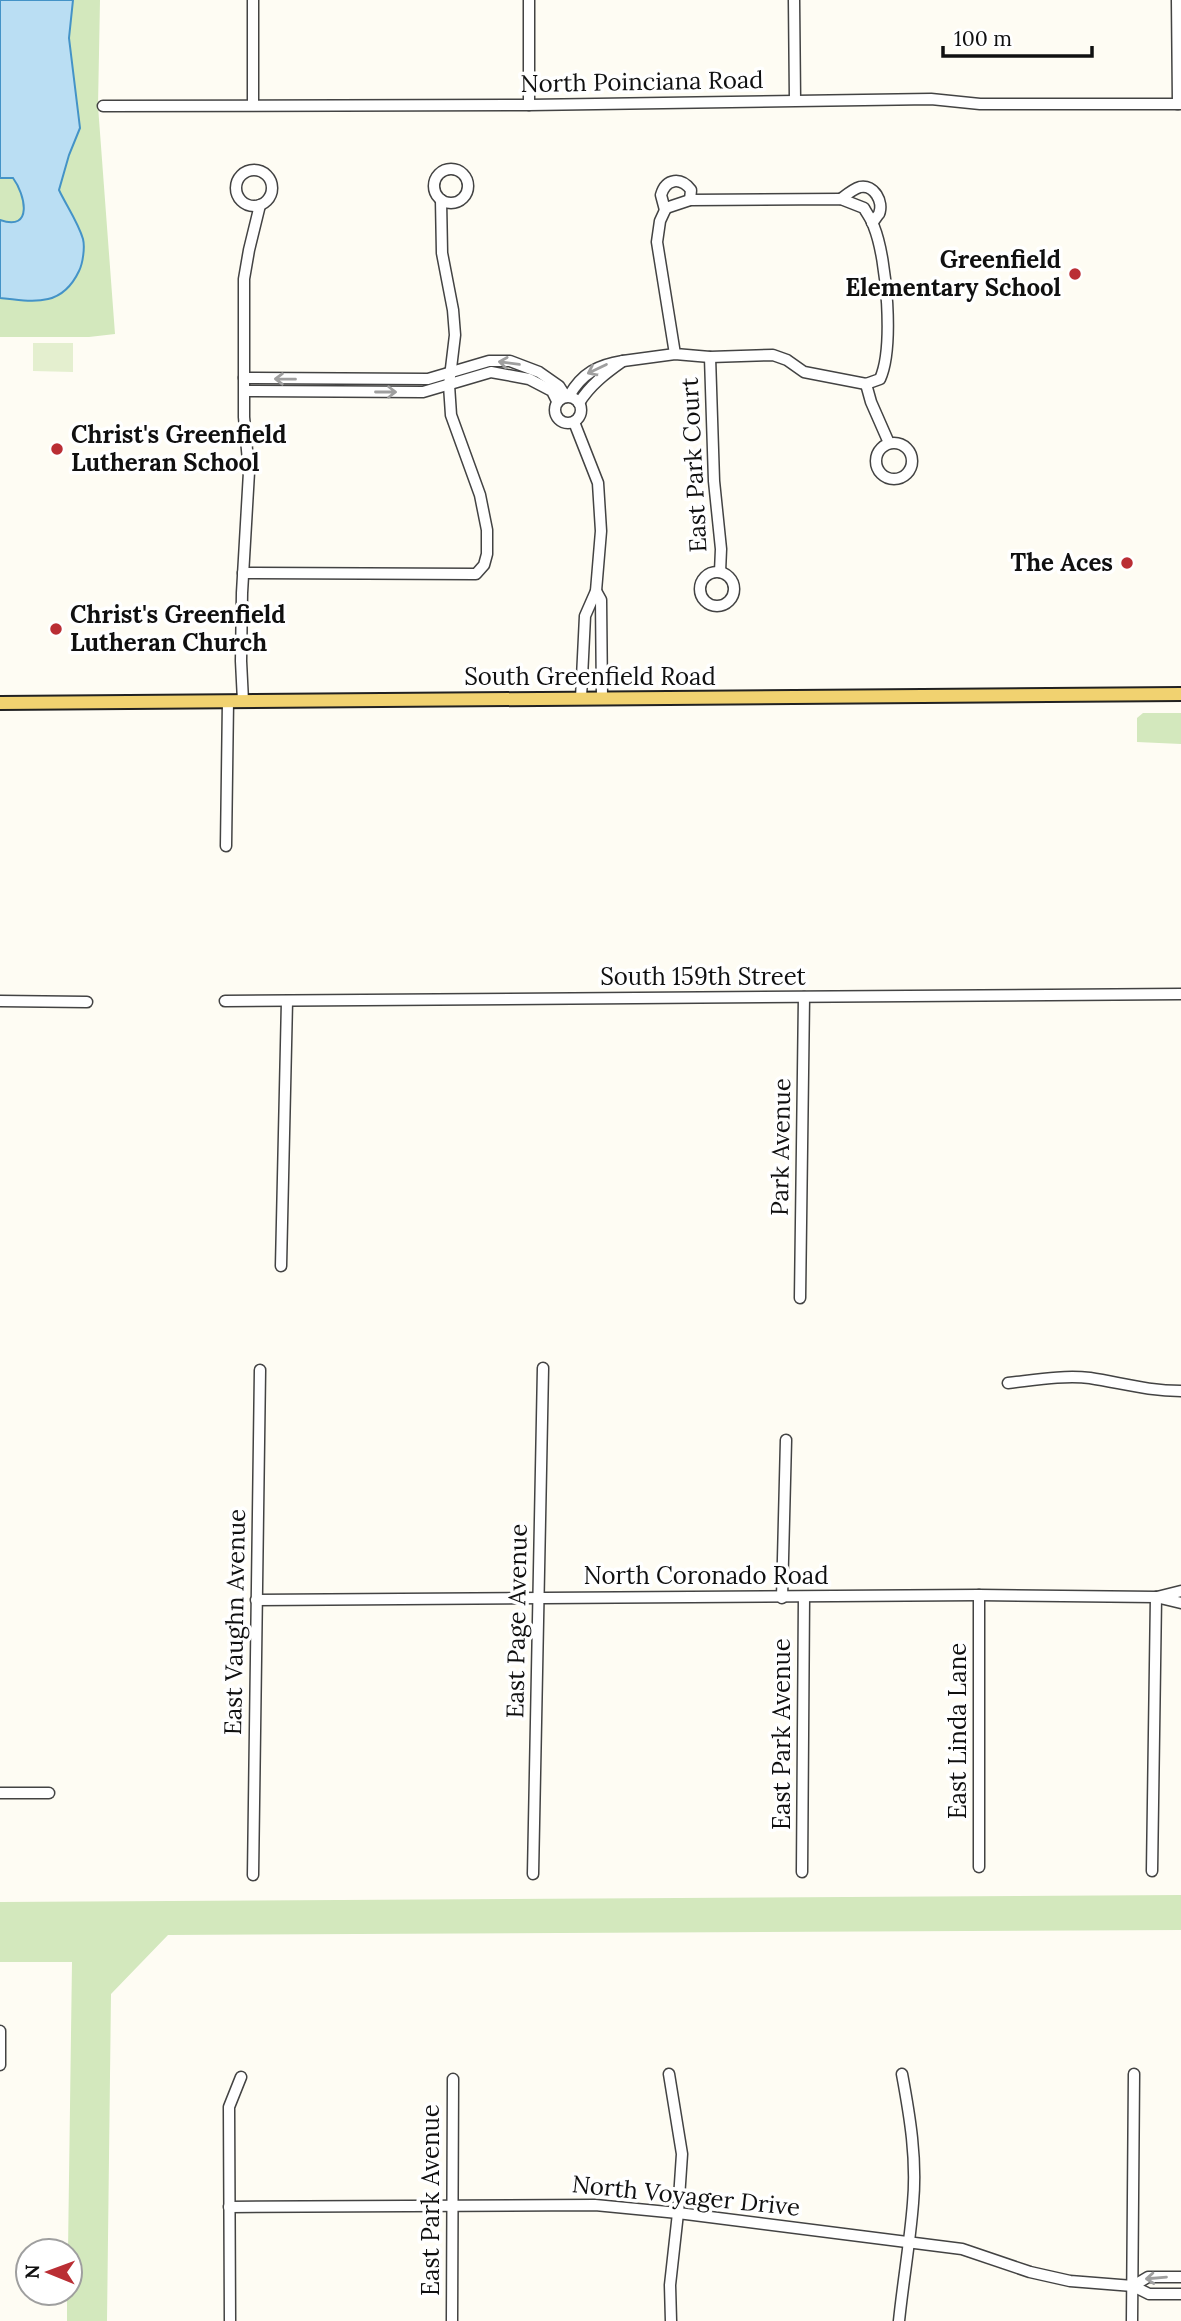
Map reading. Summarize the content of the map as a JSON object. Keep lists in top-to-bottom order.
{
  "streets": {
    "main road": ["South Greenfield Road"],
    "street": [
      "North Poinciana Road",
      "East Park Court",
      "South 159th Street",
      "Park Avenue",
      "North Coronado Road",
      "East Page Avenue",
      "East Vaughn Avenue",
      "East Linda Lane",
      "East Park Avenue",
      "North Voyager Drive"
    ]
  },
  "crossings": [
    ["South 159th Street", "Park Avenue"],
    ["North Coronado Road", "East Page Avenue"],
    ["North Coronado Road", "East Vaughn Avenue"],
    ["North Coronado Road", "East Linda Lane"],
    ["North Coronado Road", "East Park Avenue"],
    ["East Park Avenue", "North Voyager Drive"]
  ],
  "places": [
    "Greenfield Elementary School",
    "Christ's Greenfield Lutheran School",
    "The Aces",
    "Christ's Greenfield Lutheran Church"
  ],
  "scale_bar": "100 m",
  "north": "left"
}
